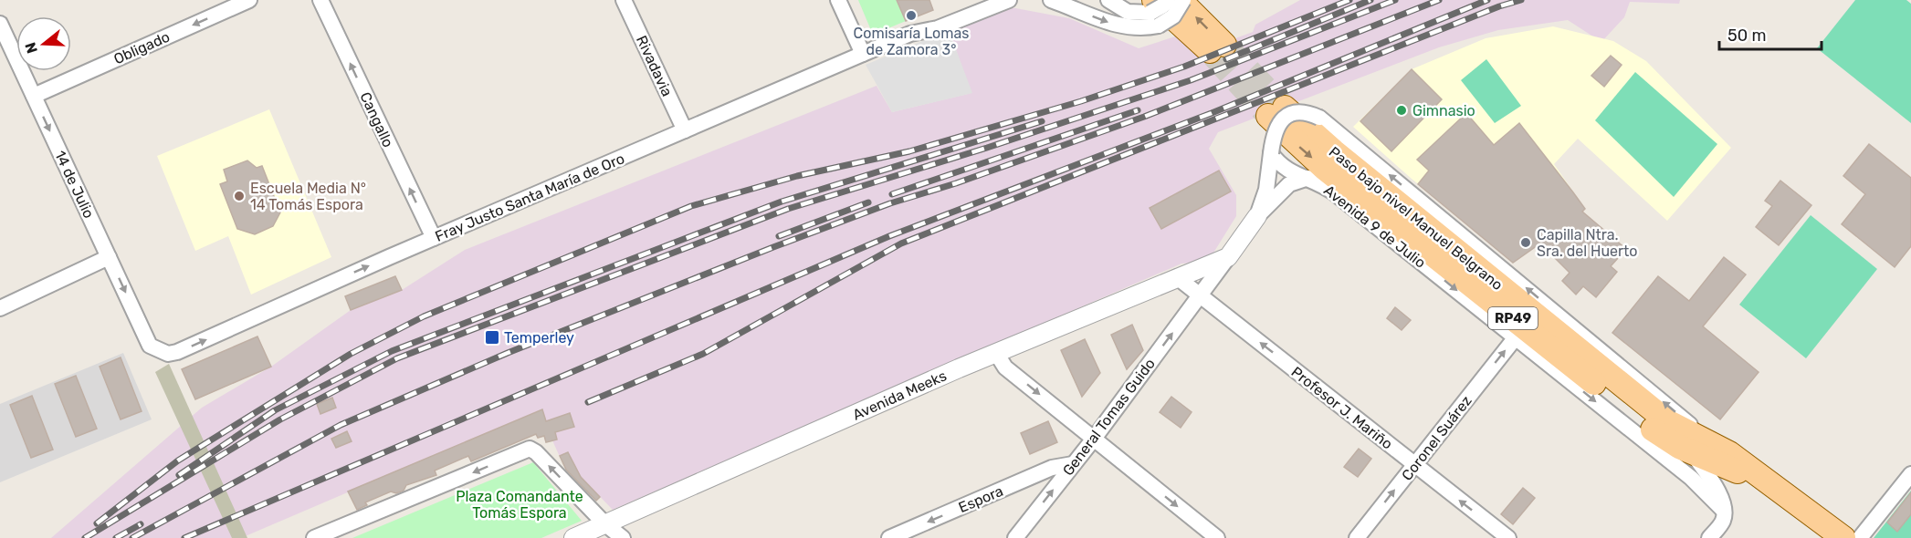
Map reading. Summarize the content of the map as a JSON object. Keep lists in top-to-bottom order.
{
  "streets": {
    "main road": ["Paso bajo nivel Manuel Belgrano", "RP49"],
    "street": [
      "Obligado",
      "Rivadavia",
      "Cangallo",
      "14 de Julio",
      "Fray Justo Santa María de Oro",
      "Avenida 9 de Julio",
      "Avenida Meeks",
      "Profesor J. Mariño",
      "General Tomas Guido",
      "Coronel Suárez",
      "Espora"
    ]
  },
  "crossings": [
    ["Obligado", "14 de Julio"],
    ["Rivadavia", "Fray Justo Santa María de Oro"],
    ["Cangallo", "Fray Justo Santa María de Oro"],
    ["14 de Julio", "Fray Justo Santa María de Oro"],
    ["Avenida 9 de Julio", "Coronel Suárez"],
    ["Avenida Meeks", "Profesor J. Mariño"],
    ["Avenida Meeks", "General Tomas Guido"],
    ["Profesor J. Mariño", "General Tomas Guido"],
    ["Profesor J. Mariño", "Coronel Suárez"],
    ["General Tomas Guido", "Espora"]
  ],
  "one_way": [
    "Obligado",
    "Cangallo",
    "14 de Julio",
    "Avenida 9 de Julio",
    "Profesor J. Mariño",
    "General Tomas Guido",
    "Coronel Suárez",
    "Espora"
  ],
  "parks": ["Plaza Comandante Tomás Espora"],
  "places": {
    "other": [
      "Comisaría Lomas de Zamora 3°",
      "Gimnasio",
      "Escuela Media N° 14 Tomás Espora",
      "Capilla Ntra. Sra. del Huerto"
    ],
    "transit": ["Temperley"]
  },
  "scale_bar": "50 m",
  "north": "left"
}
